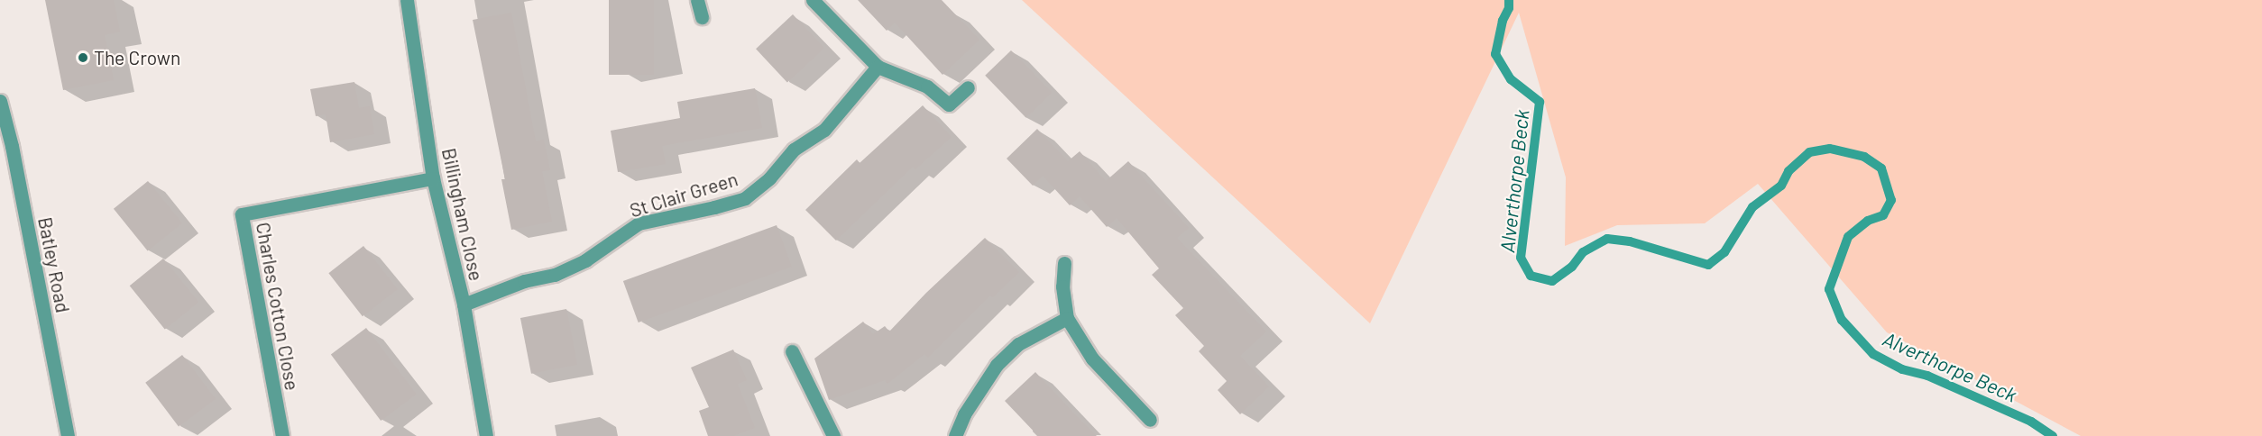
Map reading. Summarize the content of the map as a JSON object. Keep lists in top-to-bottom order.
{
  "streets": {
    "street": [
      "St Clair Green",
      "Billingham Close",
      "Batley Road",
      "Charles Cotton Close"
    ]
  },
  "crossings": [
    ["St Clair Green", "Billingham Close"],
    ["Billingham Close", "Charles Cotton Close"]
  ],
  "water": ["Alverthorpe Beck"],
  "places": ["The Crown"]
}
